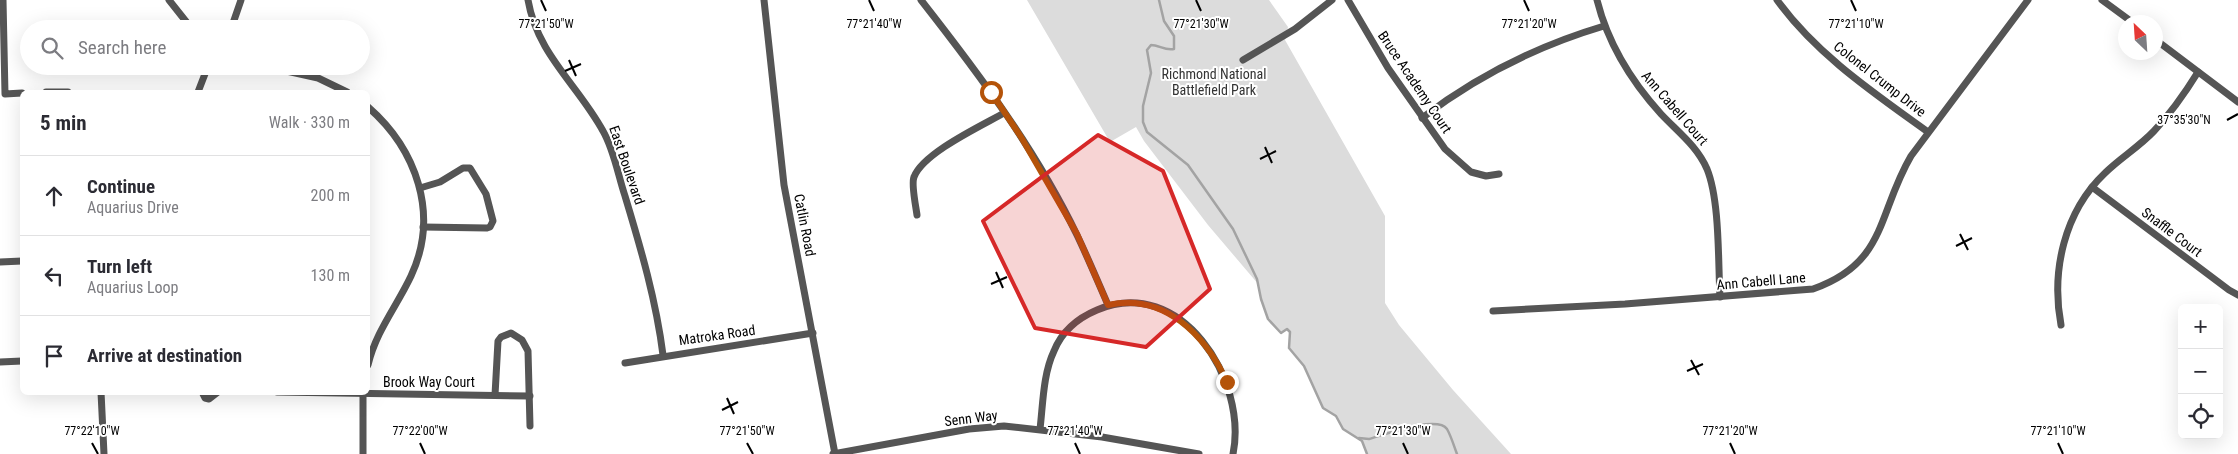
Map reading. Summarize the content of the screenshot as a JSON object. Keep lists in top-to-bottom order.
{
  "streets": {
    "street": [
      "Colonel Crump Drive",
      "Bruce Academy Court",
      "Ann Cabell Court",
      "East Boulevard",
      "Catlin Road",
      "Snaffle Court",
      "Ann Cabell Lane",
      "Matroka Road",
      "Brook Way Court",
      "Senn Way"
    ]
  },
  "crossings": [
    ["Colonel Crump Drive", "Ann Cabell Lane"],
    ["Ann Cabell Court", "Ann Cabell Lane"],
    ["East Boulevard", "Matroka Road"],
    ["Catlin Road", "Matroka Road"],
    ["Catlin Road", "Senn Way"]
  ],
  "parks": ["Richmond National Battlefield Park"],
  "north": "top left",
  "page": {
    "search": "Search here",
    "heading": ["5 min", "Walk · 330 m"],
    "list": [
      ["Continue", "Aquarius Drive", "200 m"],
      ["Turn left", "Aquarius Loop", "130 m"],
      "Arrive at destination"
    ],
    "map_buttons": ["+", "−"]
  },
  "coordinates": [
    "77°21'50\"W",
    "77°21'40\"W",
    "77°21'30\"W",
    "77°21'20\"W",
    "77°21'10\"W",
    "37°35'30\"N",
    "77°22'10\"W",
    "77°22'00\"W"
  ]
}
